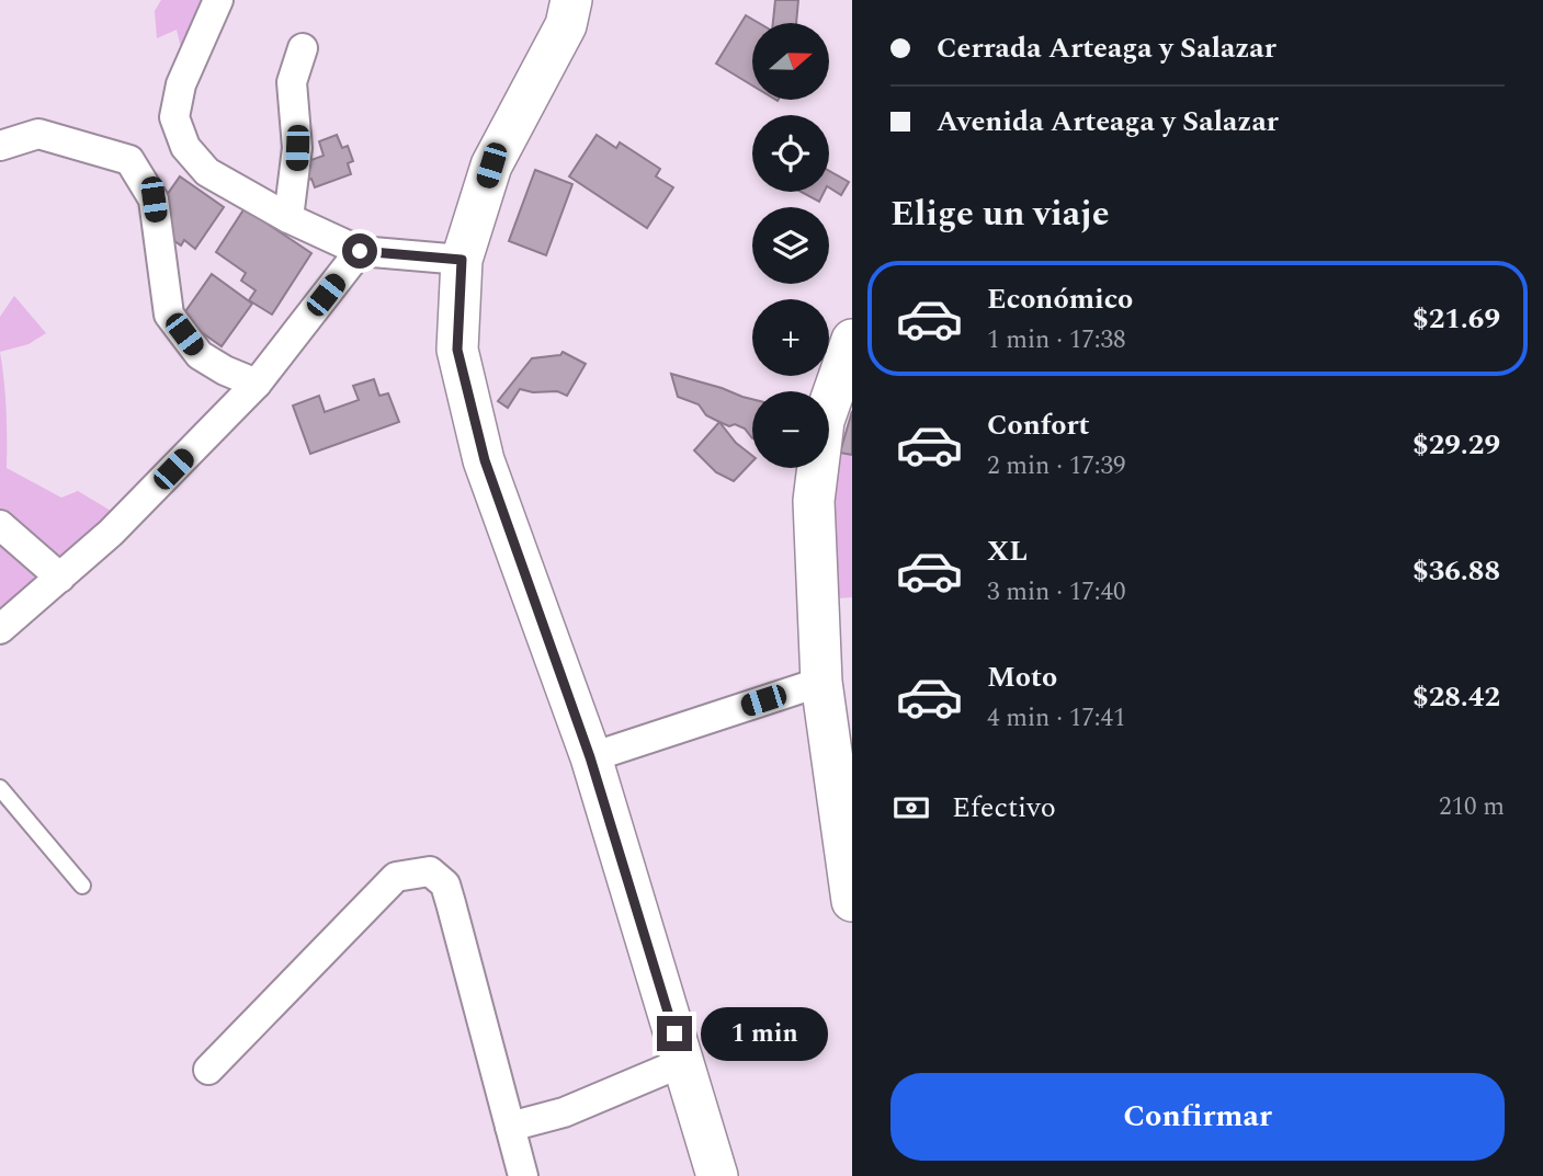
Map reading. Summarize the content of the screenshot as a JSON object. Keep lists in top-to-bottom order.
{
  "north": "right",
  "page": {
    "banner": ["Cerrada Arteaga y Salazar", "Avenida Arteaga y Salazar"],
    "map_buttons": ["+", "−"],
    "heading": "Elige un viaje",
    "list": [
      {
        "name": "Económico",
        "note": "1 min · 17:38",
        "value": "$21.69"
      },
      {
        "name": "Confort",
        "note": "2 min · 17:39",
        "value": "$29.29"
      },
      {
        "name": "XL",
        "note": "3 min · 17:40",
        "value": "$36.88"
      },
      {
        "name": "Moto",
        "note": "4 min · 17:41",
        "value": "$28.42"
      }
    ],
    "pay": ["Efectivo", "210 m"],
    "bubble": "1 min",
    "buttons": "Confirmar"
  }
}
